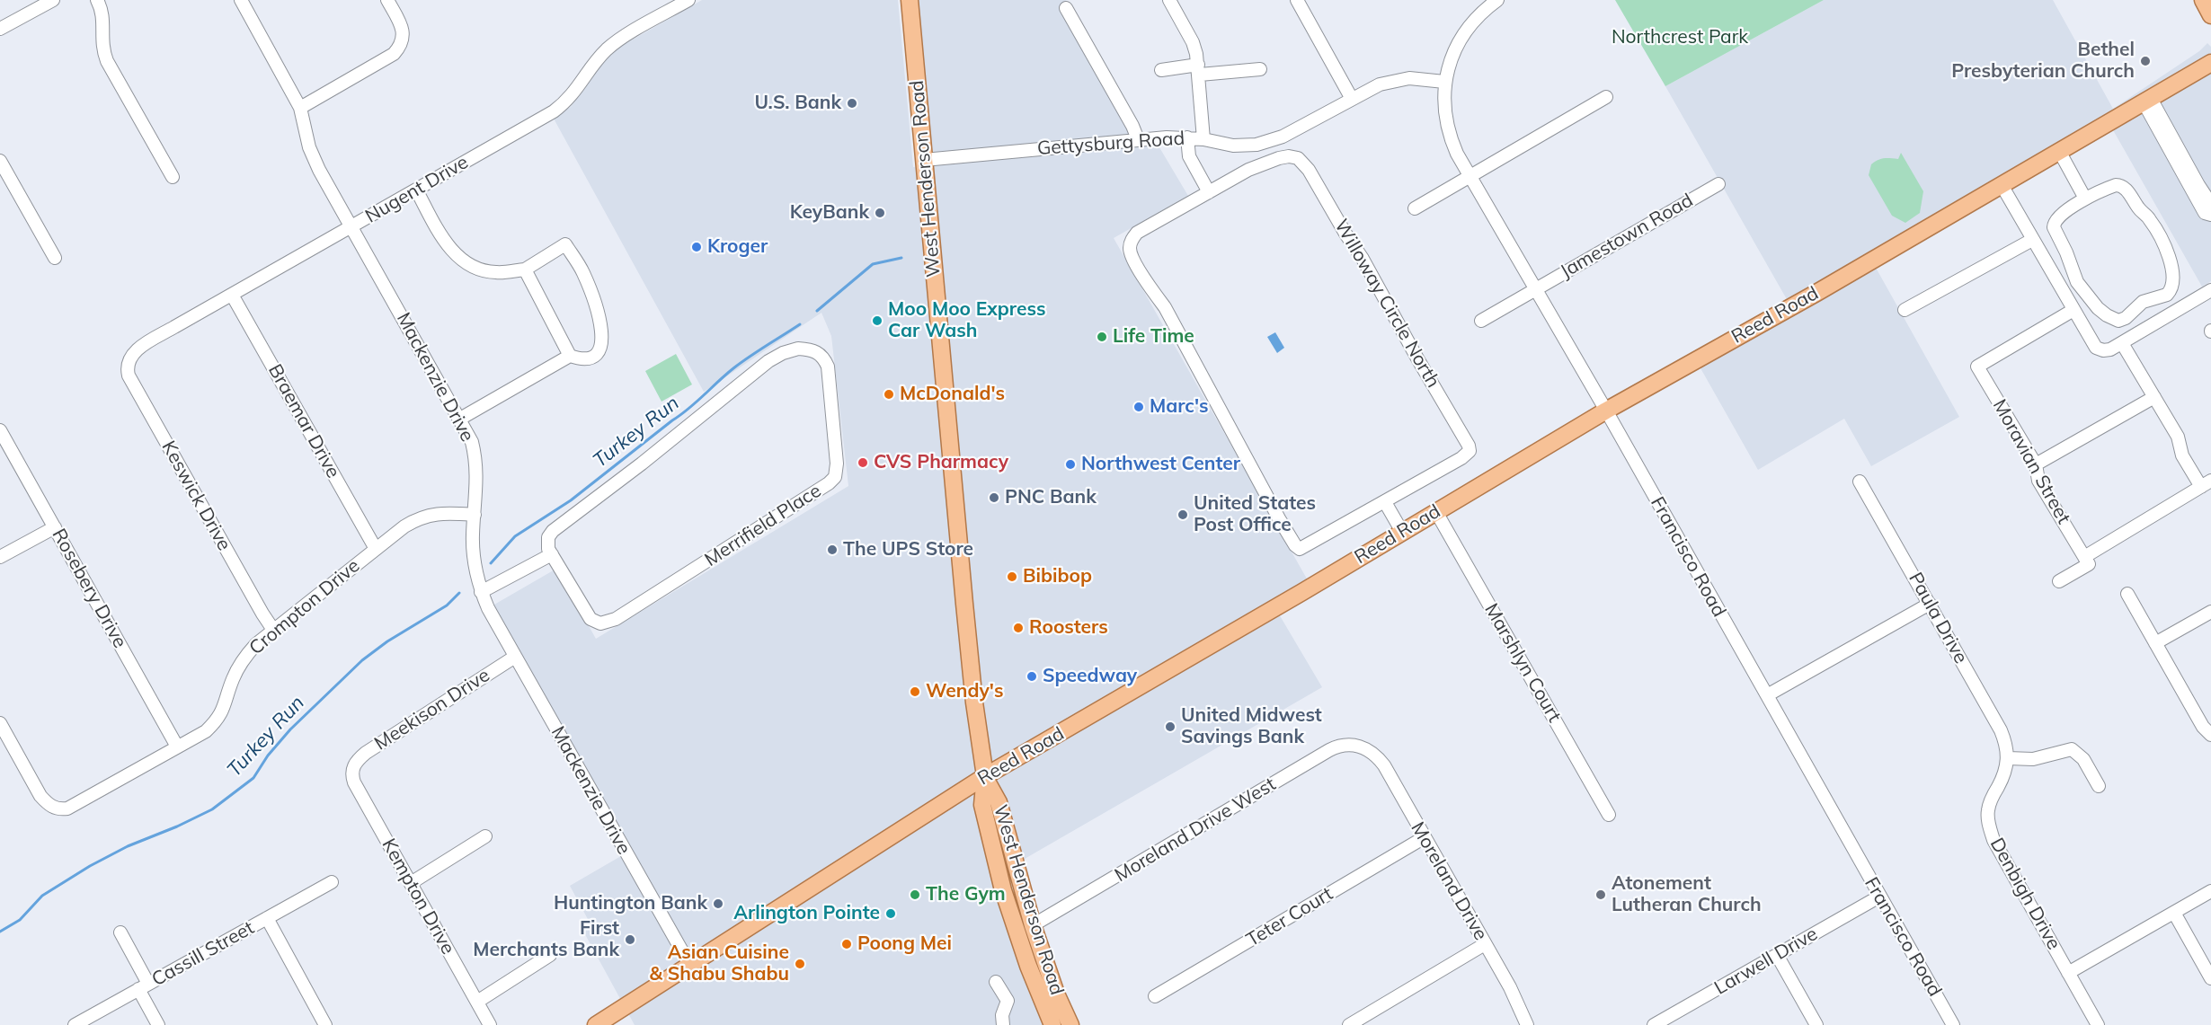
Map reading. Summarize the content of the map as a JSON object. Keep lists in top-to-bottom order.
{
  "streets": {
    "main road": ["West Henderson Road", "Reed Road"],
    "street": [
      "Gettysburg Road",
      "Nugent Drive",
      "Jamestown Road",
      "Willoway Circle North",
      "Mackenzie Drive",
      "Braemar Drive",
      "Moravian Street",
      "Keswick Drive",
      "Merrifield Place",
      "Francisco Road",
      "Rosebery Drive",
      "Crompton Drive",
      "Paula Drive",
      "Marshlyn Court",
      "Meekison Drive",
      "Moreland Drive West",
      "Moreland Drive",
      "Denbigh Drive",
      "Kempton Drive",
      "Teter Court",
      "Cassill Street",
      "Larwell Drive"
    ]
  },
  "crossings": [
    ["Gettysburg Road", "West Henderson Road"],
    ["Gettysburg Road", "Francisco Road"],
    ["West Henderson Road", "Reed Road"],
    ["West Henderson Road", "Moreland Drive West"],
    ["Nugent Drive", "Mackenzie Drive"],
    ["Nugent Drive", "Braemar Drive"],
    ["Nugent Drive", "Keswick Drive"],
    ["Jamestown Road", "Francisco Road"],
    ["Reed Road", "Mackenzie Drive"],
    ["Reed Road", "Francisco Road"],
    ["Reed Road", "Marshlyn Court"],
    ["Mackenzie Drive", "Crompton Drive"],
    ["Mackenzie Drive", "Meekison Drive"],
    ["Braemar Drive", "Crompton Drive"],
    ["Keswick Drive", "Crompton Drive"],
    ["Francisco Road", "Larwell Drive"],
    ["Rosebery Drive", "Crompton Drive"],
    ["Paula Drive", "Denbigh Drive"],
    ["Meekison Drive", "Kempton Drive"],
    ["Moreland Drive West", "Moreland Drive"],
    ["Moreland Drive", "Teter Court"]
  ],
  "water": ["Turkey Run"],
  "parks": ["Northcrest Park"],
  "places": [
    "Bethel Presbyterian Church",
    "U.S. Bank",
    "KeyBank",
    "Kroger",
    "Moo Moo Express Car Wash",
    "Life Time",
    "McDonald's",
    "Marc's",
    "CVS Pharmacy",
    "Northwest Center",
    "PNC Bank",
    "United States Post Office",
    "The UPS Store",
    "Bibibop",
    "Roosters",
    "Speedway",
    "Wendy's",
    "United Midwest Savings Bank",
    "The Gym",
    "Atonement Lutheran Church",
    "Huntington Bank",
    "Arlington Pointe",
    "First Merchants Bank",
    "Poong Mei",
    "Asian Cuisine & Shabu Shabu"
  ]
}
